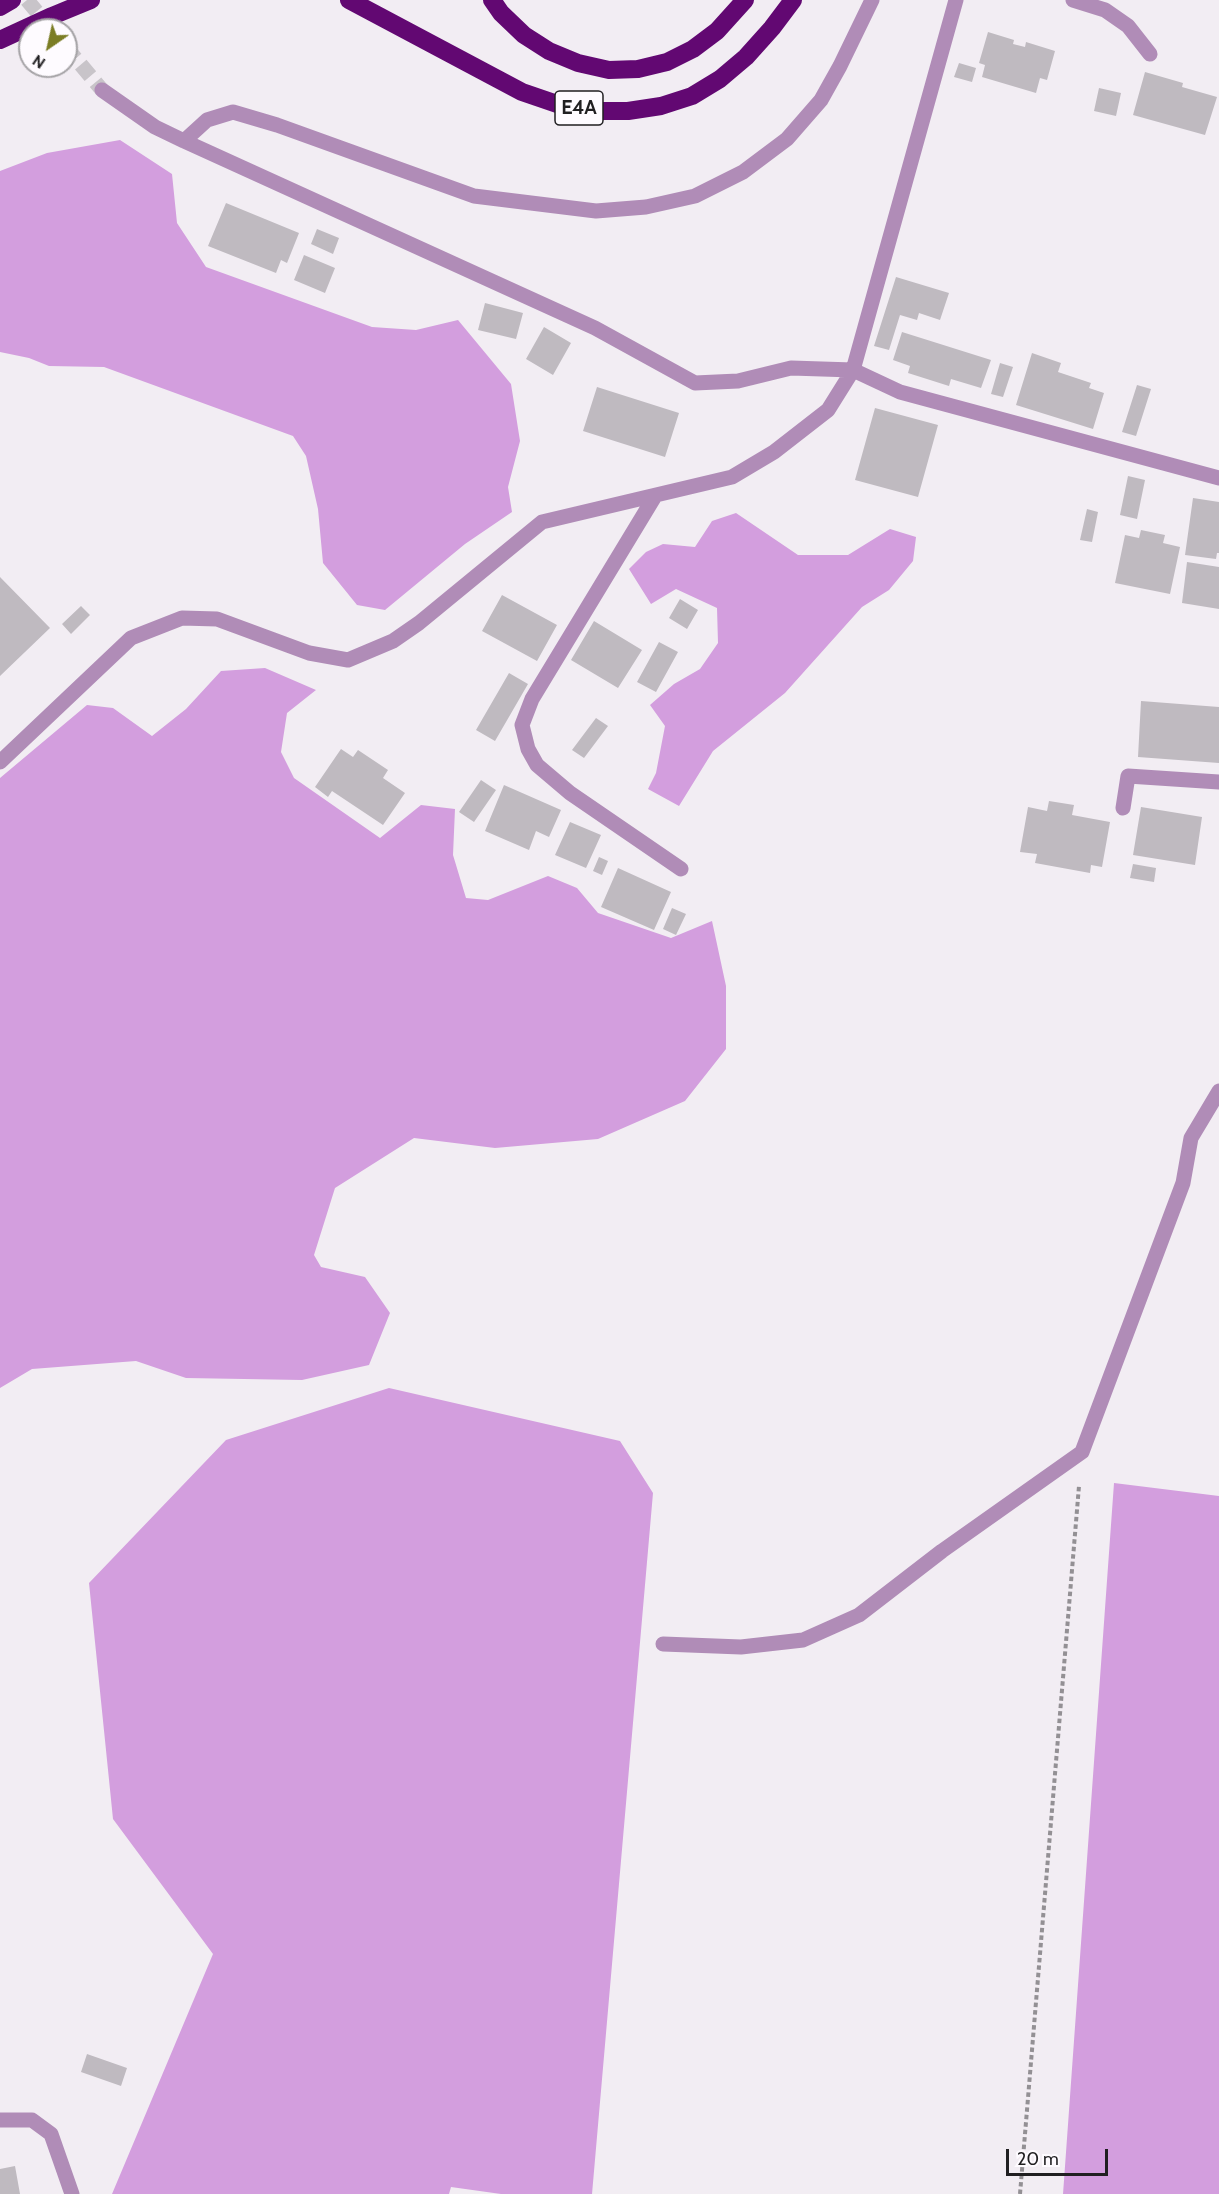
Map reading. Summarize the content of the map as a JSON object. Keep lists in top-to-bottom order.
{
  "streets": {
    "highway": ["E4A"]
  },
  "scale_bar": "20 m",
  "north": "bottom left"
}
